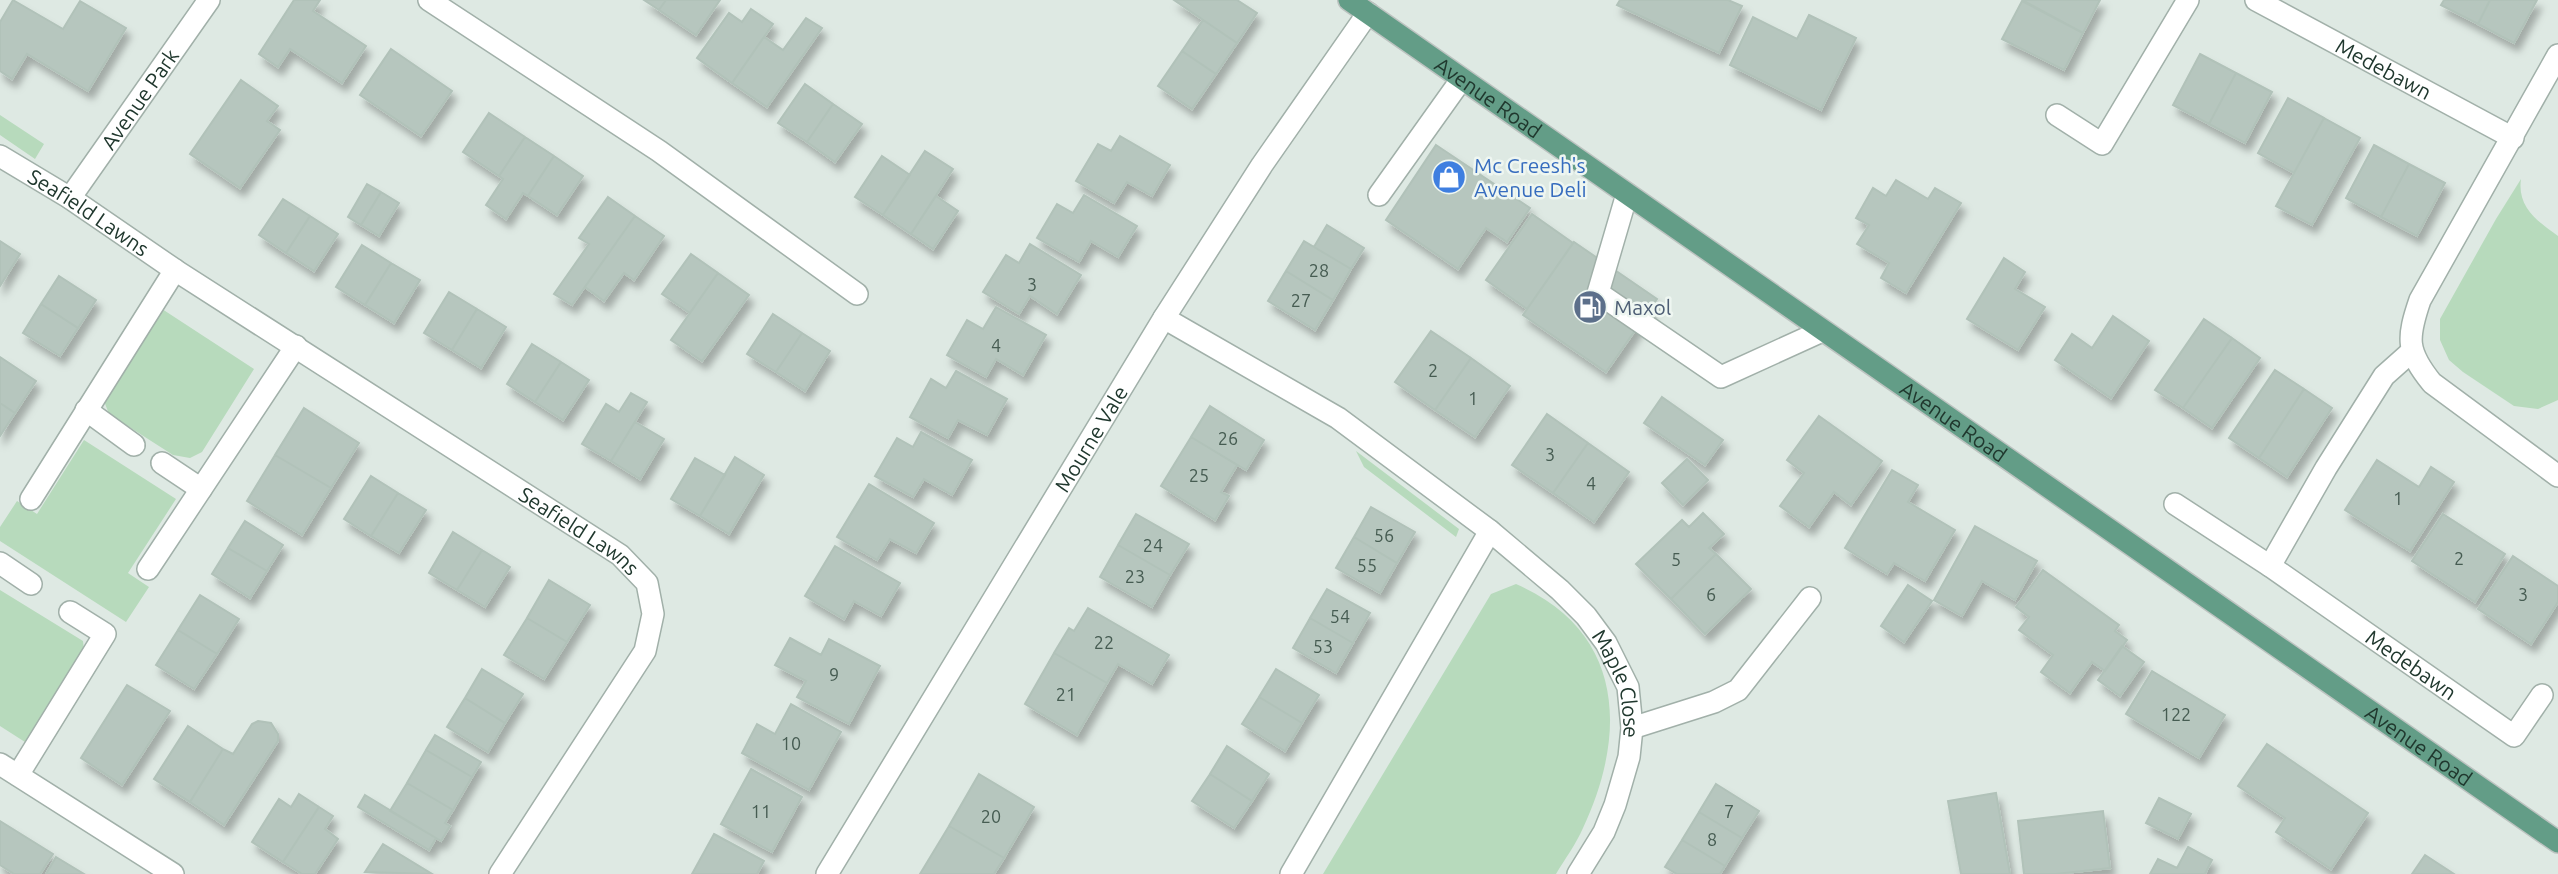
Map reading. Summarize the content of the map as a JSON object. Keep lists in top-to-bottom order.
{
  "streets": {
    "main road": ["Avenue Road"],
    "street": [
      "Medebawn",
      "Avenue Park",
      "Seafield Lawns",
      "Mourne Vale",
      "Maple Close"
    ]
  },
  "crossings": [
    ["Avenue Road", "Mourne Vale"],
    ["Avenue Park", "Seafield Lawns"],
    ["Mourne Vale", "Maple Close"]
  ],
  "places": {
    "shop": ["Mc Creesh's Avenue Deli"],
    "fuel station": ["Maxol"]
  },
  "house_numbers": [
    "28",
    "3",
    "27",
    "4",
    "2",
    "1",
    "26",
    "3",
    "25",
    "4",
    "1",
    "56",
    "24",
    "2",
    "5",
    "55",
    "23",
    "6",
    "3",
    "54",
    "22",
    "53",
    "9",
    "21",
    "122",
    "10",
    "11",
    "7",
    "20",
    "8"
  ]
}
